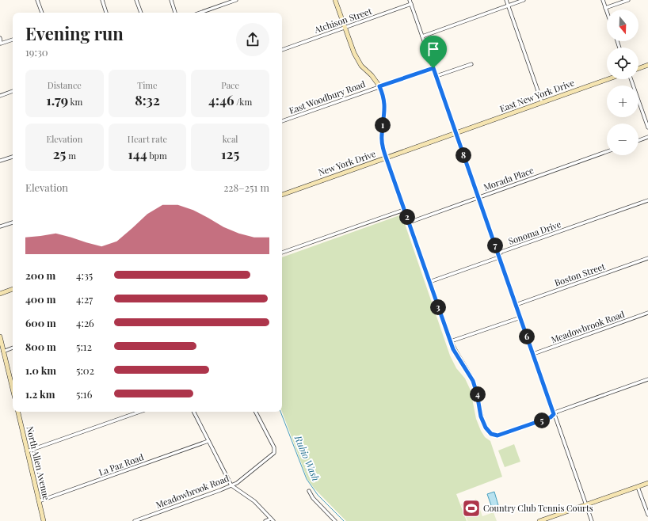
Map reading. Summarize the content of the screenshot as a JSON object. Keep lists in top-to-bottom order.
{
  "streets": {
    "street": [
      "Atchison Street",
      "East New York Drive",
      "East Woodbury Road",
      "New York Drive",
      "Morada Place",
      "Sonoma Drive",
      "Boston Street",
      "Meadowbrook Road",
      "North Allen Avenue",
      "La Paz Road"
    ]
  },
  "crossings": [
    ["East New York Drive", "New York Drive"],
    ["North Allen Avenue", "La Paz Road"]
  ],
  "water": ["Rubio Wash"],
  "places": {
    "sports": ["Country Club Tennis Courts"]
  },
  "north": "bottom",
  "page": {
    "map_buttons": ["+", "−"],
    "heading": ["Evening run", "19:30"],
    "stats": [
      ["Distance", "1.79 km"],
      ["Time", "8:32"],
      ["Pace", "4:46 /km"],
      ["Elevation", "25 m"],
      ["Heart rate", "144 bpm"],
      ["kcal", "125"]
    ],
    "pins": [
      "1",
      "8",
      "2",
      "7",
      "3",
      "6",
      "4",
      "5"
    ],
    "chart": ["Elevation", "228–251 m"],
    "list": [
      {
        "name": "200 m",
        "note": "4:35"
      },
      {
        "name": "400 m",
        "note": "4:27"
      },
      {
        "name": "600 m",
        "note": "4:26"
      },
      {
        "name": "800 m",
        "note": "5:12"
      },
      {
        "name": "1.0 km",
        "note": "5:02"
      },
      {
        "name": "1.2 km",
        "note": "5:16"
      }
    ]
  }
}
